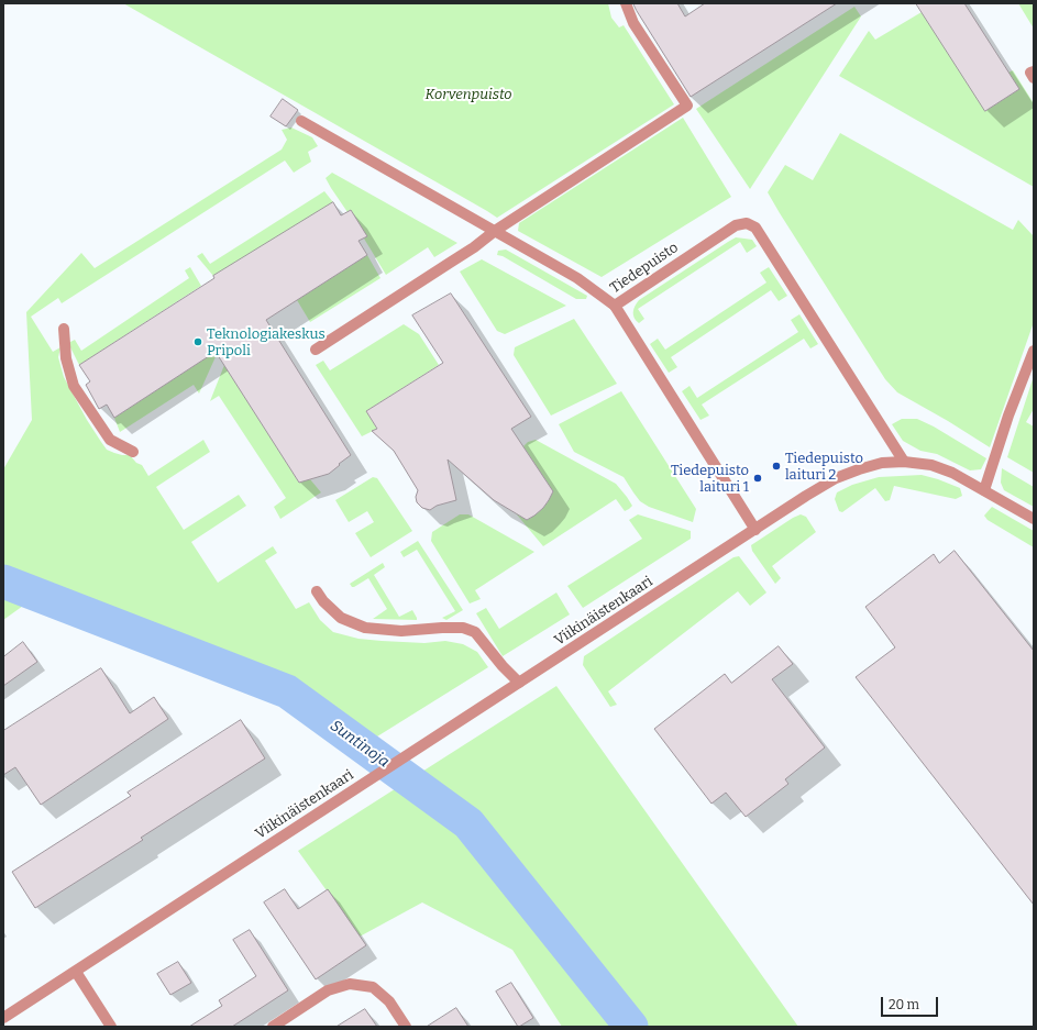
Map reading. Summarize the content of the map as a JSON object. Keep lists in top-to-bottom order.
{
  "streets": {
    "street": ["Tiedepuisto", "Viikinäistenkaari"]
  },
  "crossings": [
    ["Tiedepuisto", "Viikinäistenkaari"]
  ],
  "water": ["Suntinoja"],
  "parks": ["Korvenpuisto"],
  "places": ["Teknologiakeskus Pripoli", "Tiedepuisto laituri 2", "Tiedepuisto laituri 1"],
  "scale_bar": "20 m"
}
